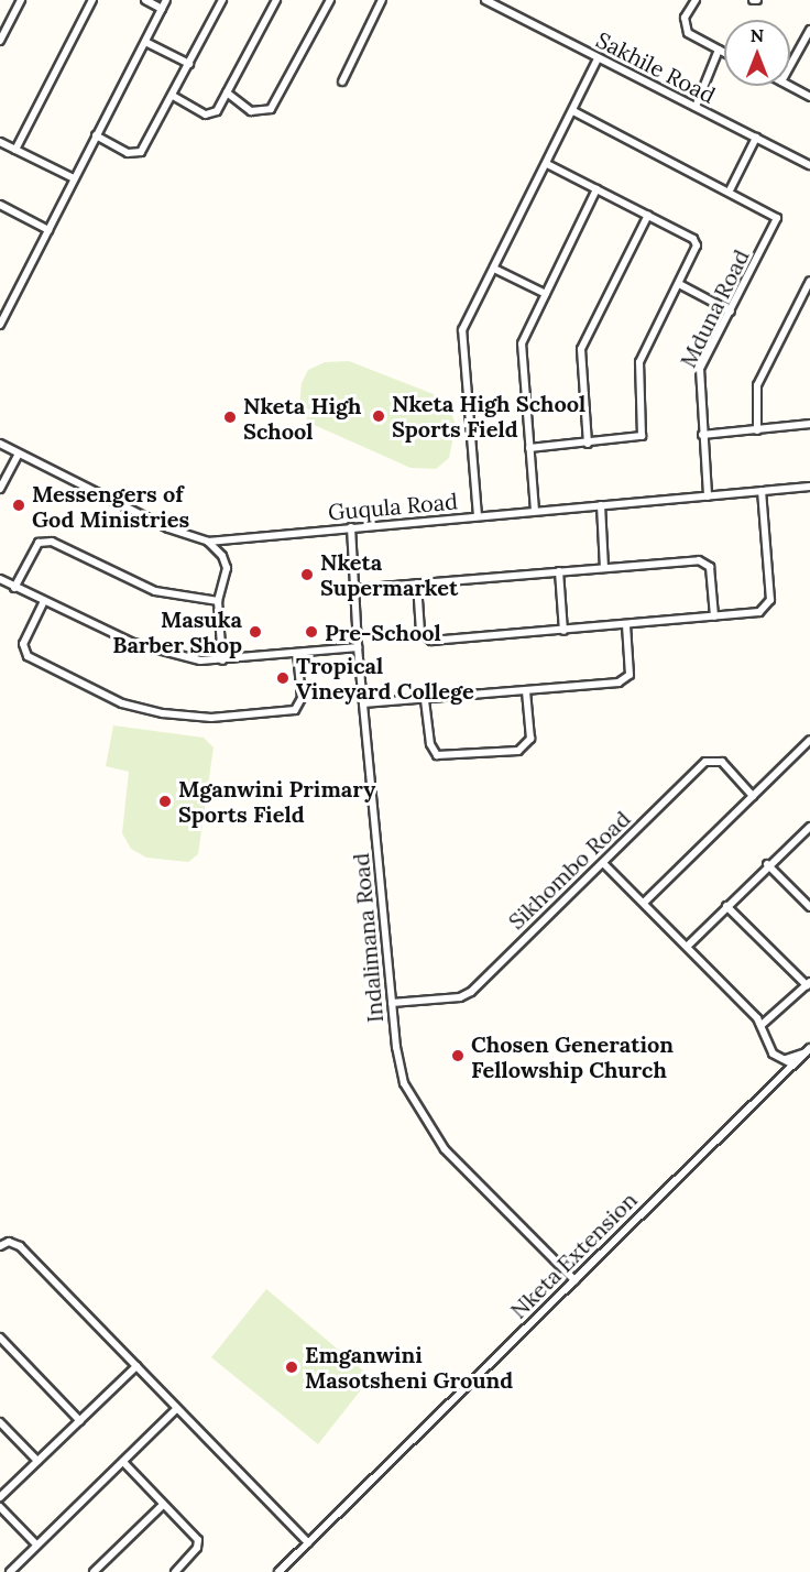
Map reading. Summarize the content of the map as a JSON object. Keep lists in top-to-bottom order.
{
  "streets": {
    "street": [
      "Sakhile Road",
      "Mduna Road",
      "Guqula Road",
      "Sikhombo Road",
      "Indalimana Road",
      "Nketa Extension"
    ]
  },
  "crossings": [
    ["Mduna Road", "Guqula Road"],
    ["Guqula Road", "Indalimana Road"],
    ["Sikhombo Road", "Indalimana Road"],
    ["Indalimana Road", "Nketa Extension"]
  ],
  "places": [
    "Nketa High School Sports Field",
    "Nketa High School",
    "Messengers of God Ministries",
    "Nketa Supermarket",
    "Masuka Barber Shop",
    "Pre-School",
    "Tropical Vineyard College",
    "Mganwini Primary Sports Field",
    "Chosen Generation Fellowship Church",
    "Emganwini Masotsheni Ground"
  ],
  "north": "top"
}
